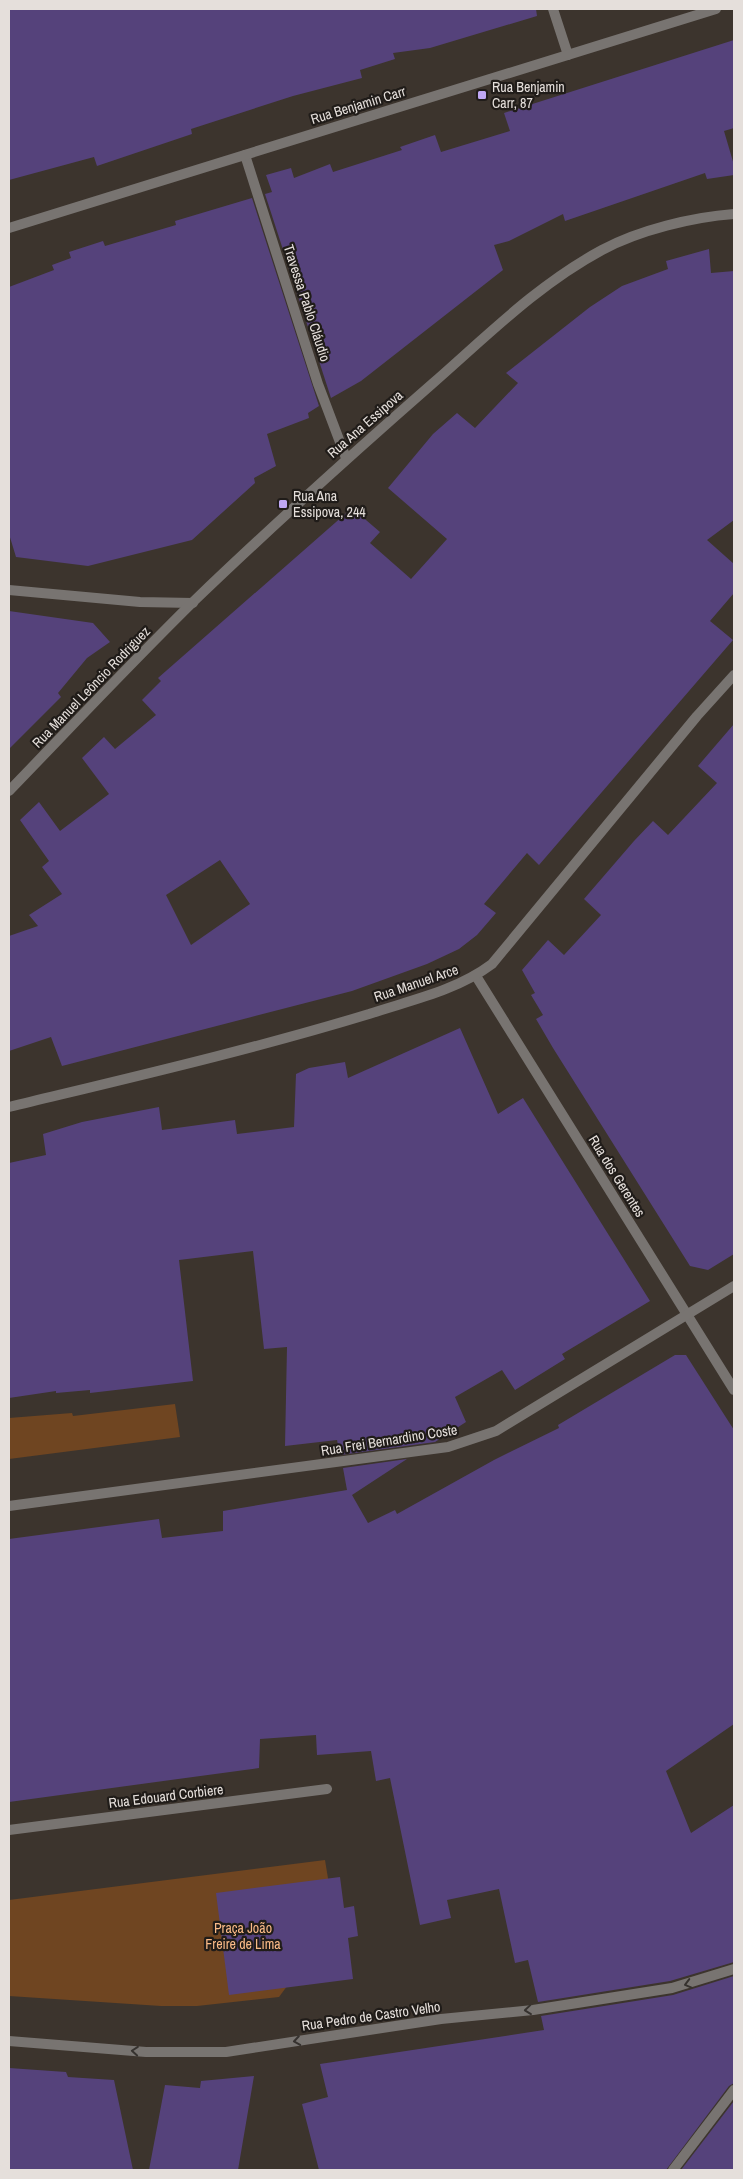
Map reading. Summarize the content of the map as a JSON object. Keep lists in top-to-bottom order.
{
  "streets": {
    "street": [
      "Rua Benjamin Carr",
      "Travessa Pablo Cláudio",
      "Rua Ana Essipova",
      "Rua Manuel Leôncio Rodriguez",
      "Rua Manuel Arce",
      "Rua dos Gerentes",
      "Rua Frei Bernardino Coste",
      "Rua Edouard Corbiere",
      "Rua Pedro de Castro Velho"
    ]
  },
  "crossings": [
    ["Rua Benjamin Carr", "Travessa Pablo Cláudio"],
    ["Travessa Pablo Cláudio", "Rua Ana Essipova"],
    ["Rua Ana Essipova", "Rua Manuel Leôncio Rodriguez"],
    ["Rua Manuel Arce", "Rua dos Gerentes"],
    ["Rua dos Gerentes", "Rua Frei Bernardino Coste"]
  ],
  "one_way": ["Rua Pedro de Castro Velho"],
  "parks": ["Praça João Freire de Lima"],
  "places": {
    "transit": ["Rua Benjamin Carr, 87", "Rua Ana Essipova, 244"]
  }
}
